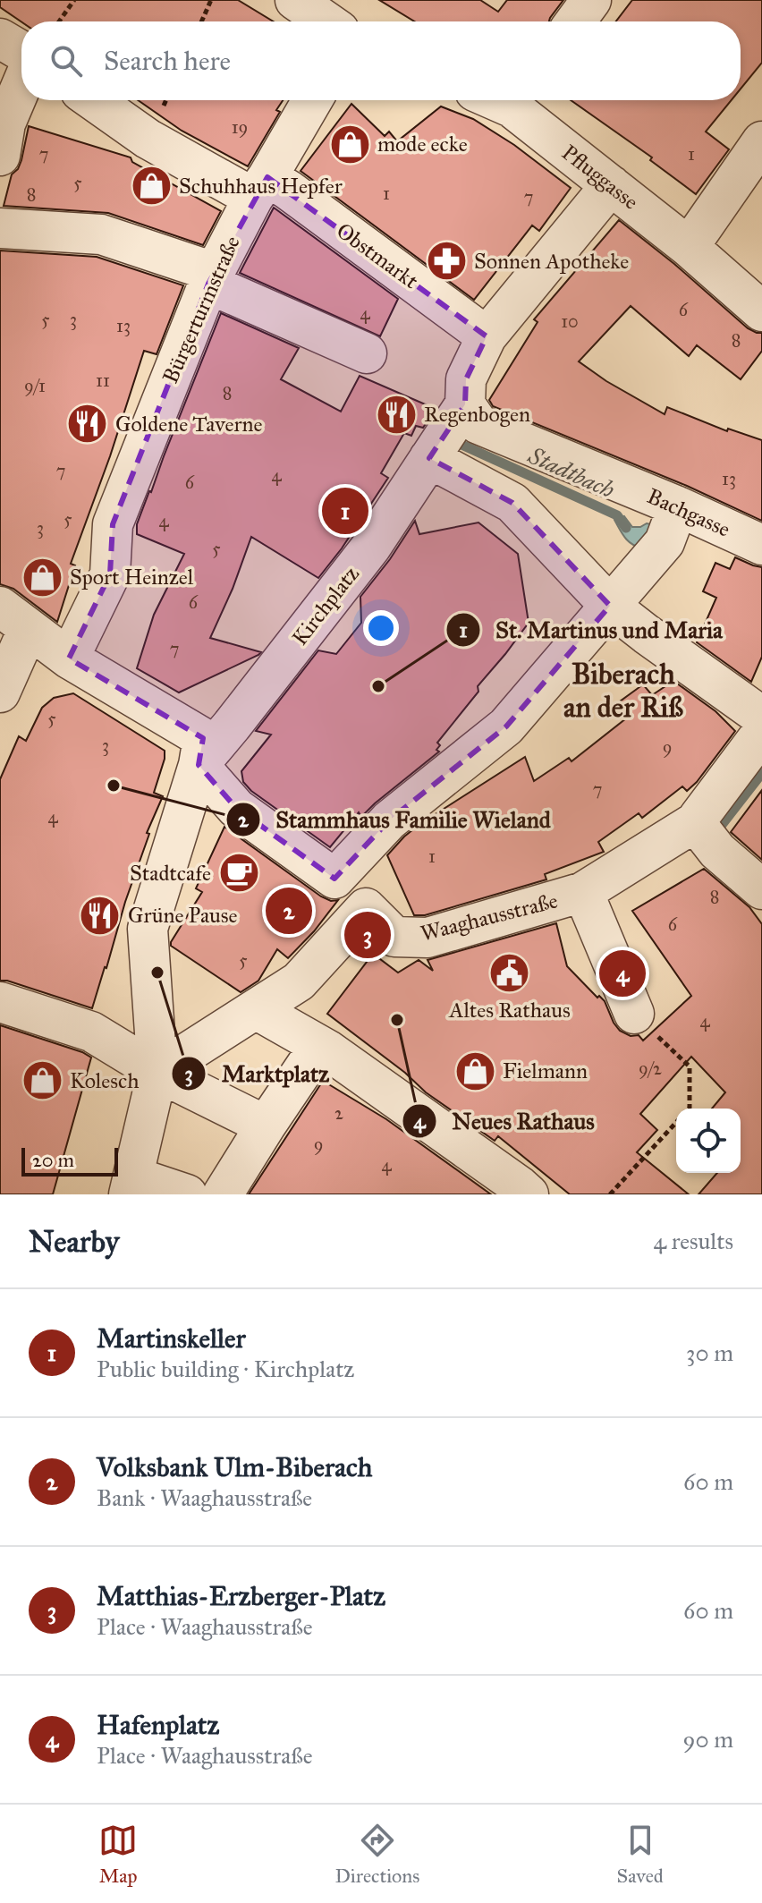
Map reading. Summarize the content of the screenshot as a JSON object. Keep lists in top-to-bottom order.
{
  "streets": {
    "street": [
      "Pfluggasse",
      "Obstmarkt",
      "Bürgerturmstraße",
      "Bachgasse",
      "Kirchplatz",
      "Waaghausstraße"
    ]
  },
  "crossings": [
    ["Obstmarkt", "Bürgerturmstraße"],
    ["Bachgasse", "Kirchplatz"]
  ],
  "districts": ["Biberach an der Riß"],
  "water": ["Stadtbach"],
  "places": {
    "shop": [
      "mode ecke",
      "Schuhhaus Hepfer",
      "Sport Heinzel",
      "Fielmann",
      "Kolesch"
    ],
    "pharmacy": ["Sonnen Apotheke"],
    "restaurant": ["Regenbogen", "Goldene Taverne", "Grüne Pause"],
    "other": [
      "St. Martinus und Maria",
      "Stammhaus Familie Wieland",
      "Marktplatz",
      "Neues Rathaus"
    ],
    "cafe": ["Stadtcafe"],
    "public building": ["Altes Rathaus"]
  },
  "house_numbers": [
    "19",
    "7",
    "1",
    "5",
    "1",
    "8",
    "7",
    "6",
    "4",
    "5",
    "3",
    "10",
    "13",
    "8",
    "11",
    "9/1",
    "8",
    "7",
    "4",
    "13",
    "6",
    "5",
    "4",
    "3",
    "5",
    "6",
    "7",
    "5",
    "3",
    "9",
    "7",
    "4",
    "1",
    "8",
    "6",
    "5",
    "4",
    "9/2",
    "2",
    "9",
    "4"
  ],
  "scale_bar": "20 m",
  "page": {
    "search": "Search here",
    "pins": [
      "1",
      "2",
      "3",
      "4"
    ],
    "scale": "20 m",
    "heading": ["Nearby", "4 results"],
    "list": [
      {
        "mark": "1",
        "name": "Martinskeller",
        "note": "Public building · Kirchplatz",
        "value": "30 m"
      },
      {
        "mark": "2",
        "name": "Volksbank Ulm-Biberach",
        "note": "Bank · Waaghausstraße",
        "value": "60 m"
      },
      {
        "mark": "3",
        "name": "Matthias-Erzberger-Platz",
        "note": "Place · Waaghausstraße",
        "value": "60 m"
      },
      {
        "mark": "4",
        "name": "Hafenplatz",
        "note": "Place · Waaghausstraße",
        "value": "90 m"
      }
    ],
    "nav": ["Map", "Directions", "Saved"]
  }
}
